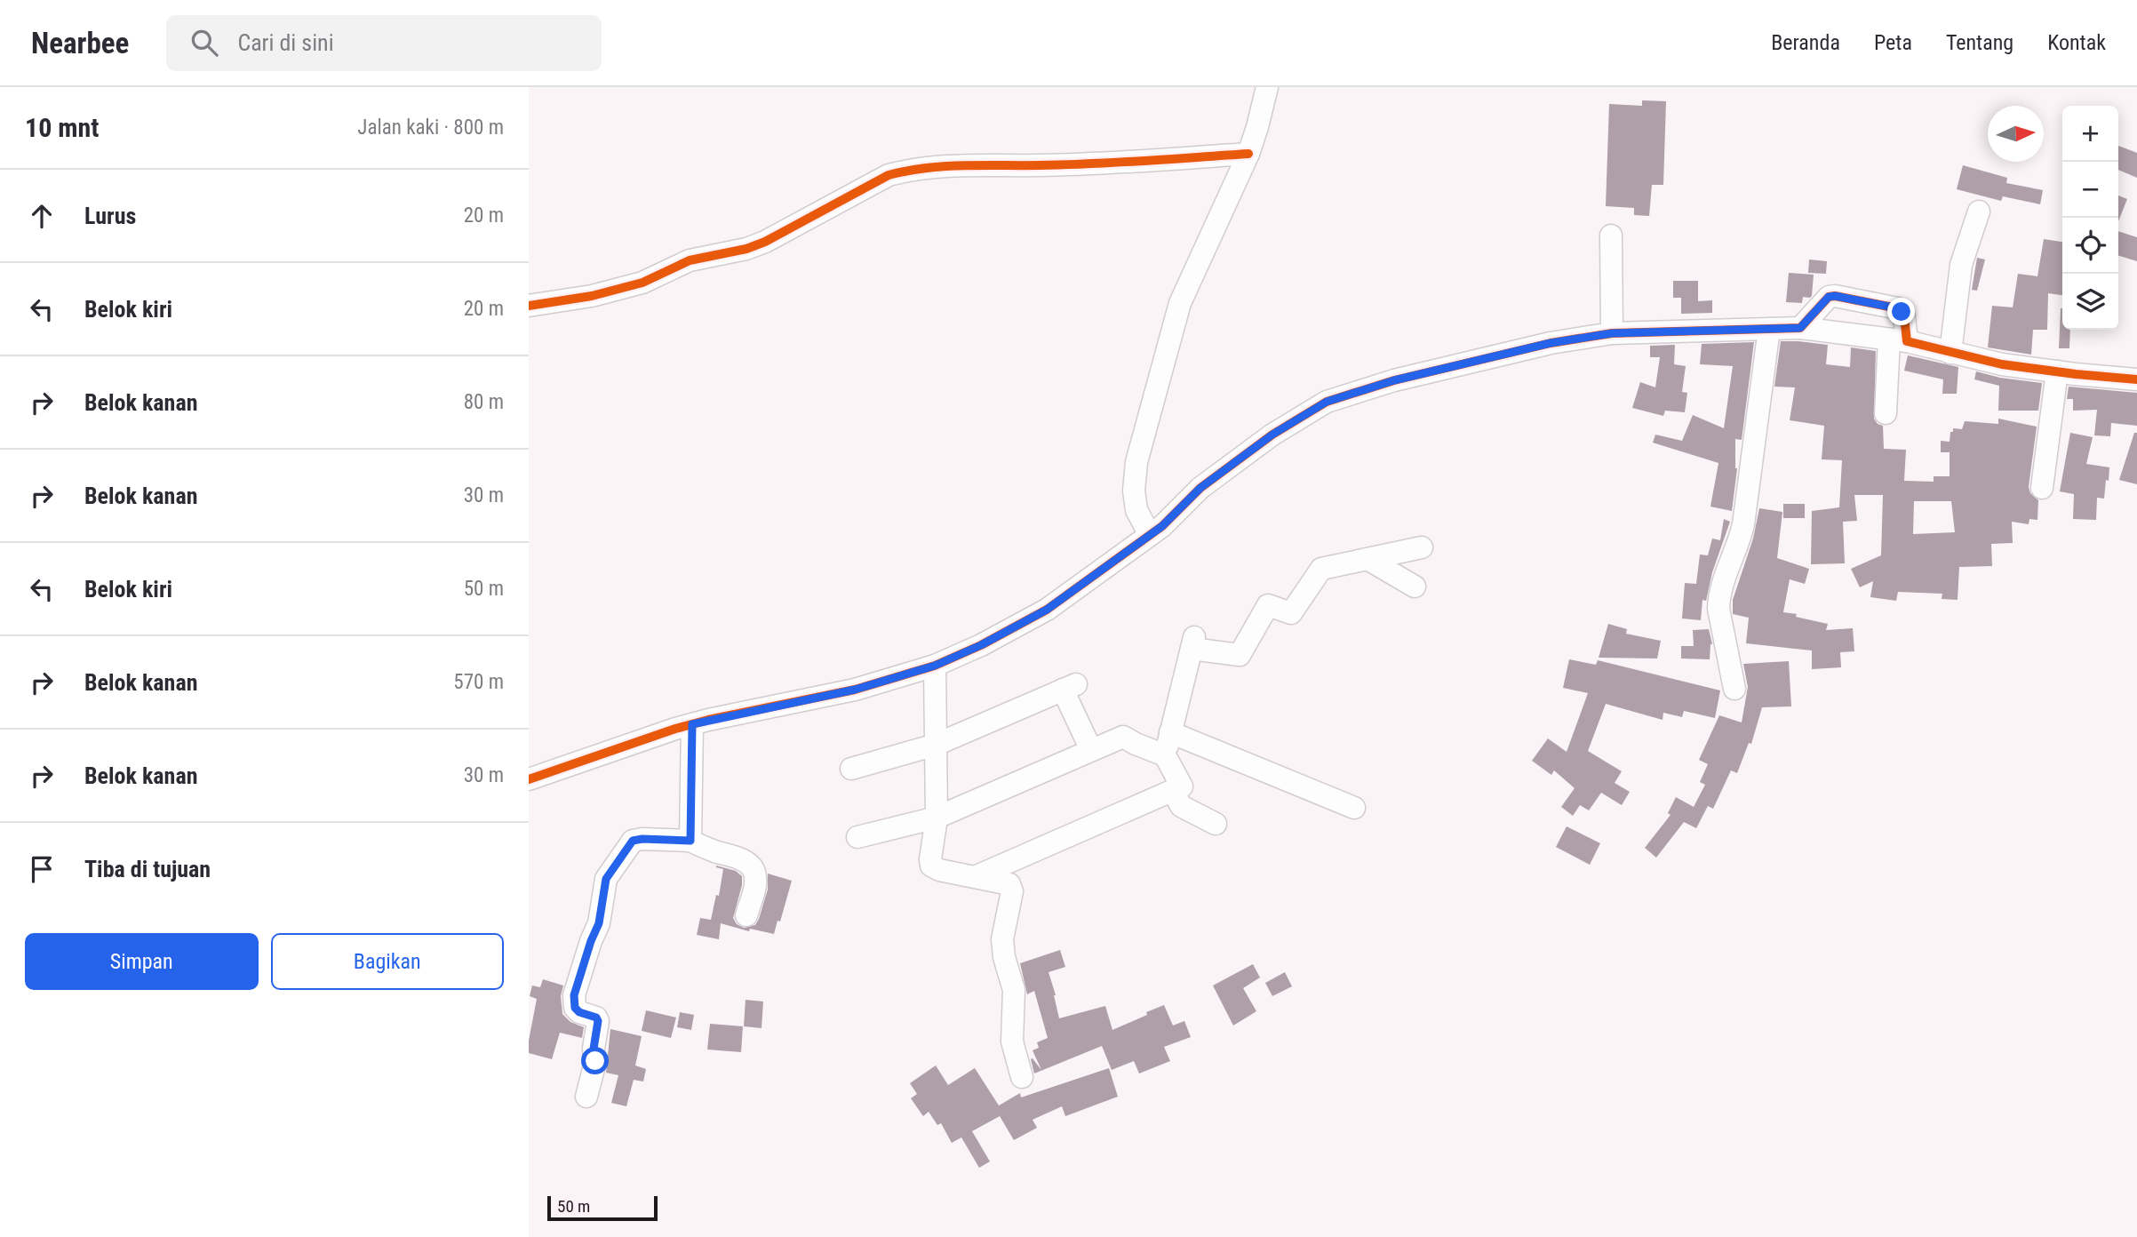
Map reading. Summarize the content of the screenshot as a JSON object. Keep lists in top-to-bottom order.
{
  "scale_bar": "50 m",
  "north": "right",
  "page": {
    "header": "Nearbee",
    "search": "Cari di sini",
    "nav": [
      "Beranda",
      "Peta",
      "Tentang",
      "Kontak"
    ],
    "heading": ["10 mnt", "Jalan kaki · 800 m"],
    "map_buttons": ["+", "−"],
    "list": [
      ["Lurus", "20 m"],
      ["Belok kiri", "20 m"],
      ["Belok kanan", "80 m"],
      ["Belok kanan", "30 m"],
      ["Belok kiri", "50 m"],
      ["Belok kanan", "570 m"],
      ["Belok kanan", "30 m"],
      "Tiba di tujuan"
    ],
    "buttons": ["Simpan", "Bagikan"],
    "scale": "50 m"
  }
}
